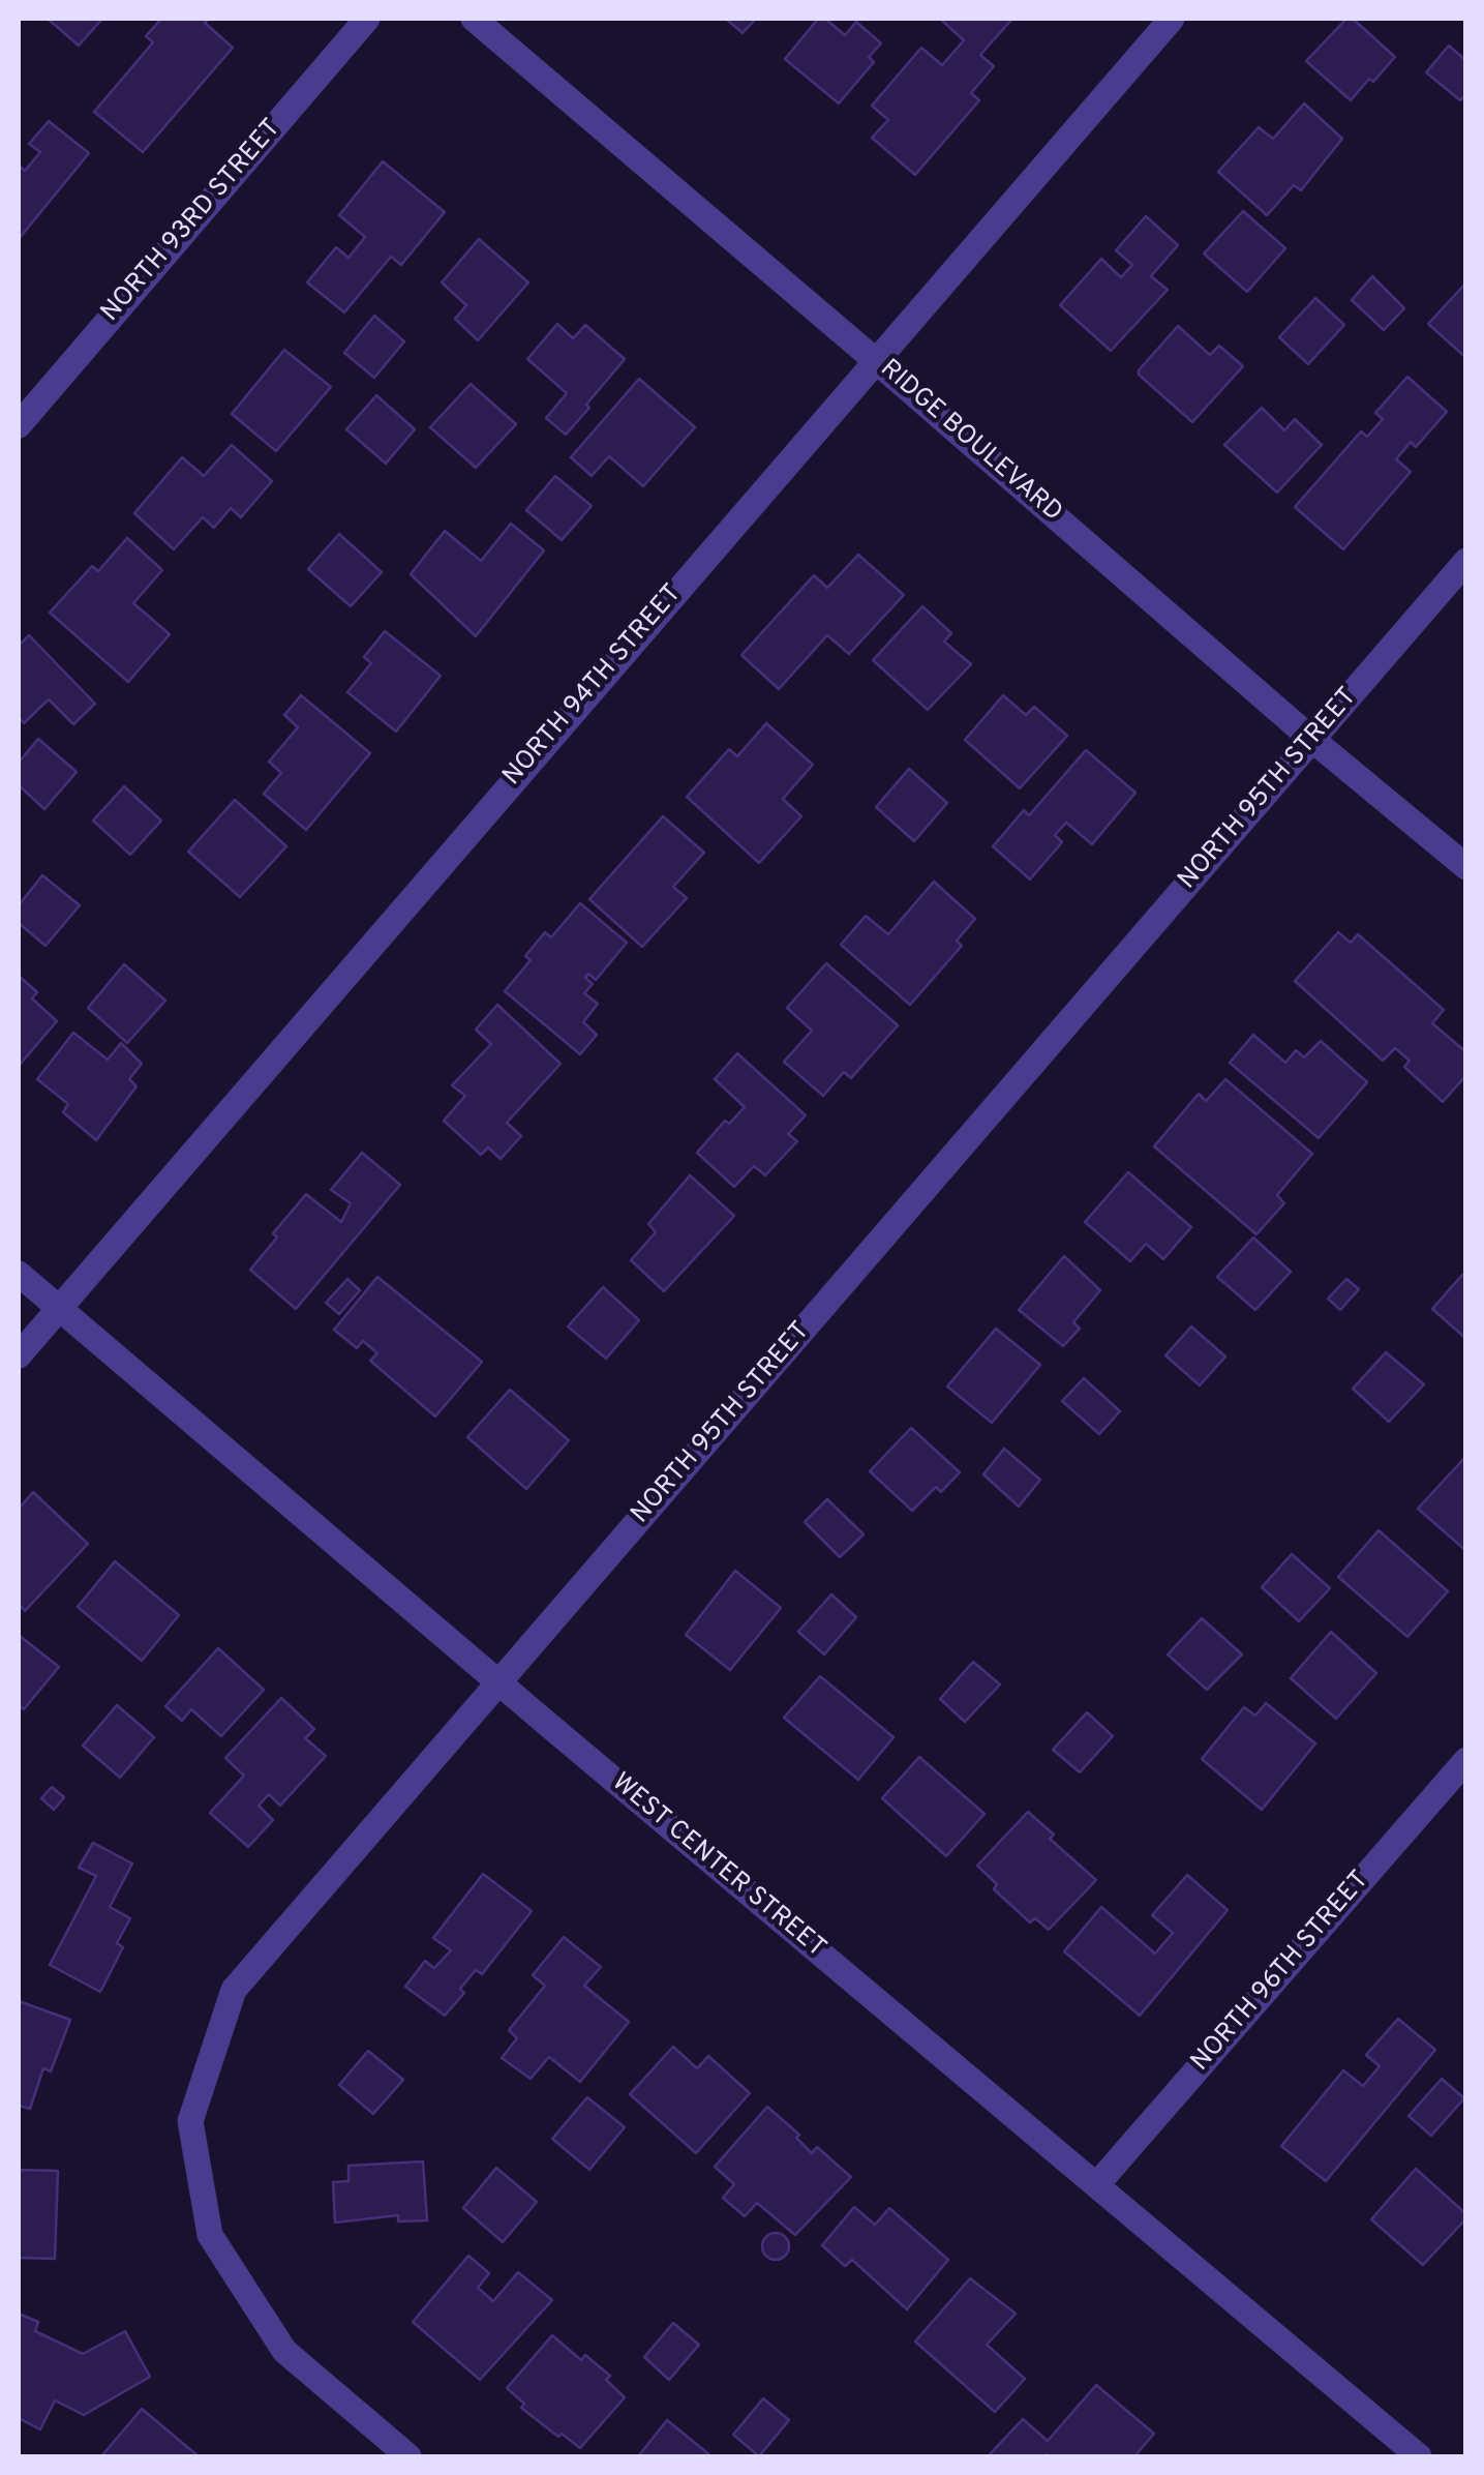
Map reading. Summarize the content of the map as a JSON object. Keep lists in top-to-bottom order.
{
  "streets": {
    "street": [
      "NORTH 93RD STREET",
      "RIDGE BOULEVARD",
      "NORTH 94TH STREET",
      "NORTH 95TH STREET",
      "WEST CENTER STREET",
      "NORTH 96TH STREET"
    ]
  },
  "crossings": [
    ["RIDGE BOULEVARD", "NORTH 94TH STREET"],
    ["RIDGE BOULEVARD", "NORTH 95TH STREET"],
    ["NORTH 94TH STREET", "WEST CENTER STREET"],
    ["NORTH 95TH STREET", "WEST CENTER STREET"],
    ["WEST CENTER STREET", "NORTH 96TH STREET"]
  ]
}
